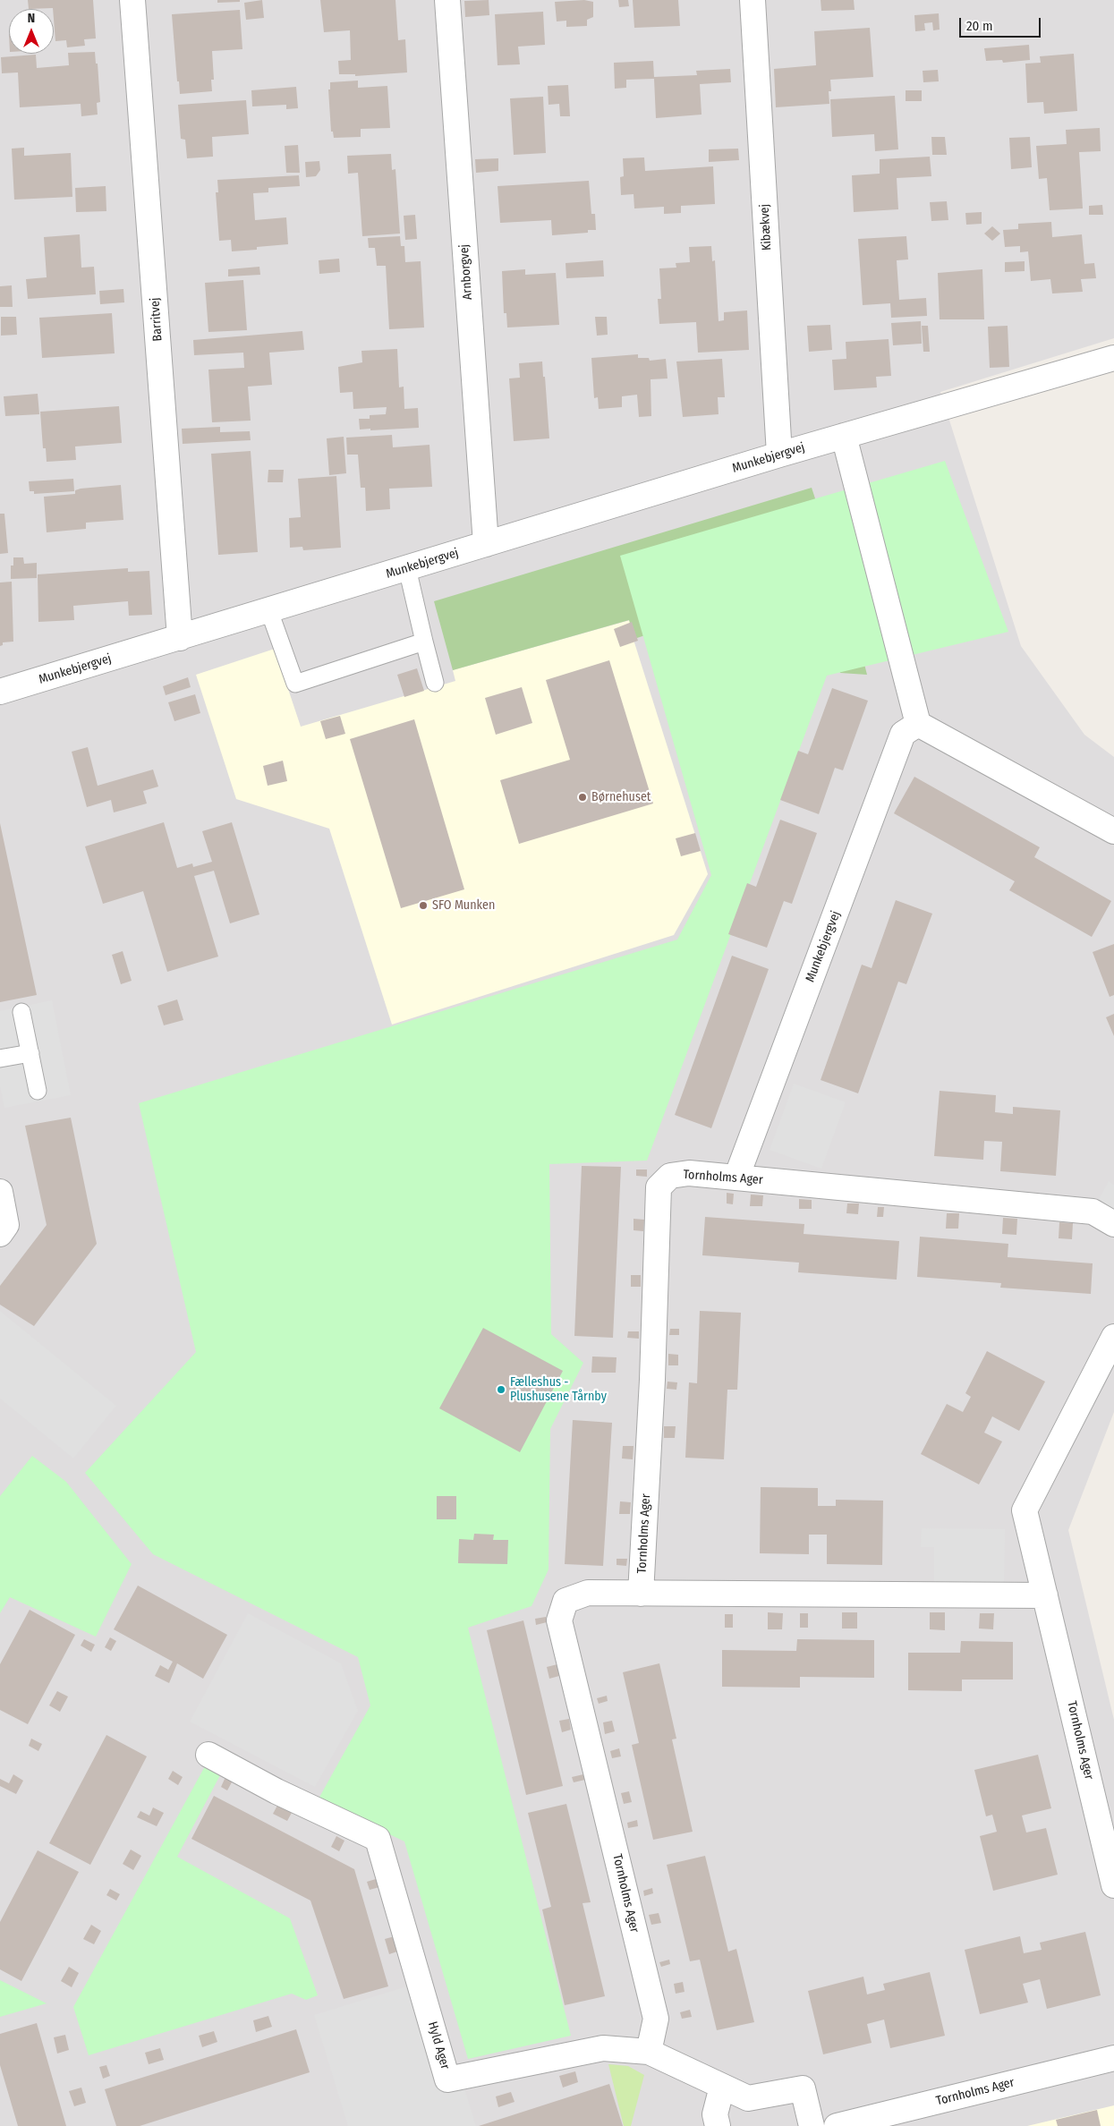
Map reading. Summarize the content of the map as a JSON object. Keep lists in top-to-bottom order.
{
  "streets": {
    "street": [
      "Kibækvej",
      "Arnborgvej",
      "Barritvej",
      "Munkebjergvej",
      "Tornholms Ager",
      "Hyld Ager"
    ]
  },
  "crossings": [
    ["Kibækvej", "Munkebjergvej"],
    ["Arnborgvej", "Munkebjergvej"],
    ["Barritvej", "Munkebjergvej"],
    ["Munkebjergvej", "Tornholms Ager"],
    ["Tornholms Ager", "Hyld Ager"]
  ],
  "places": ["Børnehuset", "SFO Munken", "Fælleshus - Plushusene Tårnby"],
  "scale_bar": "20 m",
  "north": "top"
}
